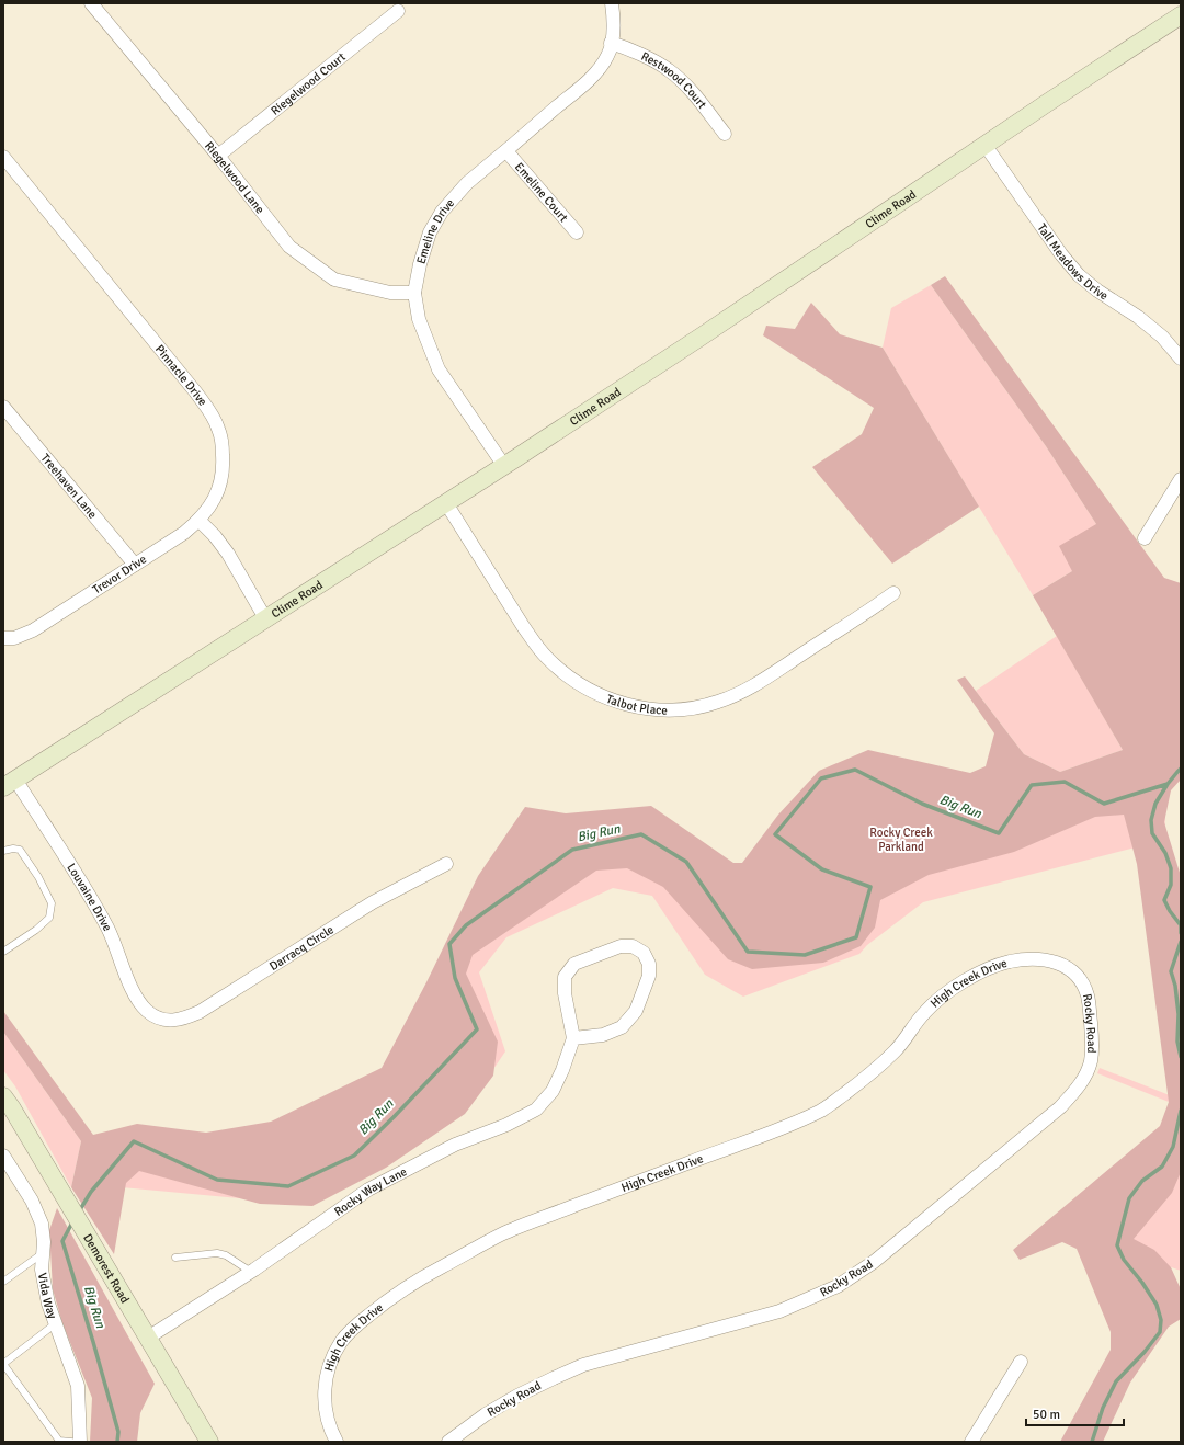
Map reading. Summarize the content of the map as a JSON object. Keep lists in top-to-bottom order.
{
  "streets": {
    "main road": ["Clime Road", "Demorest Road"],
    "street": [
      "Restwood Court",
      "Riegelwood Court",
      "Riegelwood Lane",
      "Emeline Court",
      "Emeline Drive",
      "Tall Meadows Drive",
      "Pinnacle Drive",
      "Treehaven Lane",
      "Trevor Drive",
      "Talbot Place",
      "Louvaine Drive",
      "Darracq Circle",
      "High Creek Drive",
      "Rocky Road",
      "Rocky Way Lane",
      "Vida Way"
    ]
  },
  "crossings": [
    ["Restwood Court", "Emeline Drive"],
    ["Riegelwood Court", "Riegelwood Lane"],
    ["Riegelwood Lane", "Emeline Drive"],
    ["Emeline Court", "Emeline Drive"],
    ["Clime Road", "Emeline Drive"],
    ["Clime Road", "Tall Meadows Drive"],
    ["Clime Road", "Talbot Place"],
    ["Clime Road", "Louvaine Drive"],
    ["Pinnacle Drive", "Trevor Drive"],
    ["Treehaven Lane", "Trevor Drive"],
    ["Louvaine Drive", "Darracq Circle"],
    ["High Creek Drive", "Rocky Road"],
    ["Rocky Way Lane", "Demorest Road"]
  ],
  "water": ["Big Run"],
  "parks": ["Rocky Creek Parkland"],
  "scale_bar": "50 m"
}
